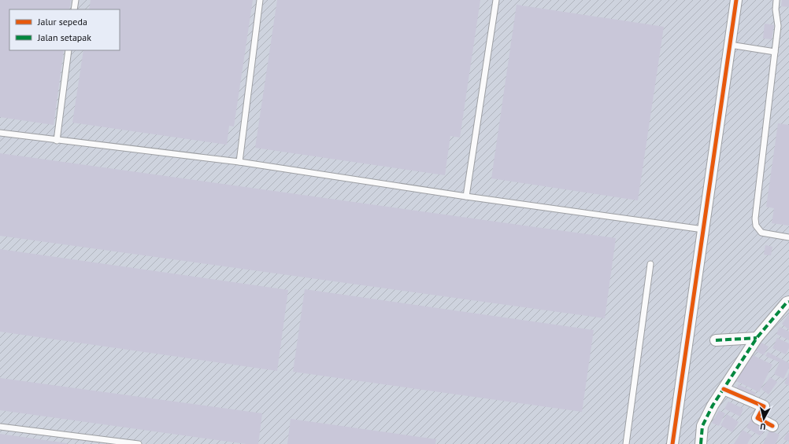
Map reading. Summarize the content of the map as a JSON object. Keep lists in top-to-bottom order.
{
  "legend": ["Jalur sepeda", "Jalan setapak"],
  "north": "bottom"
}
